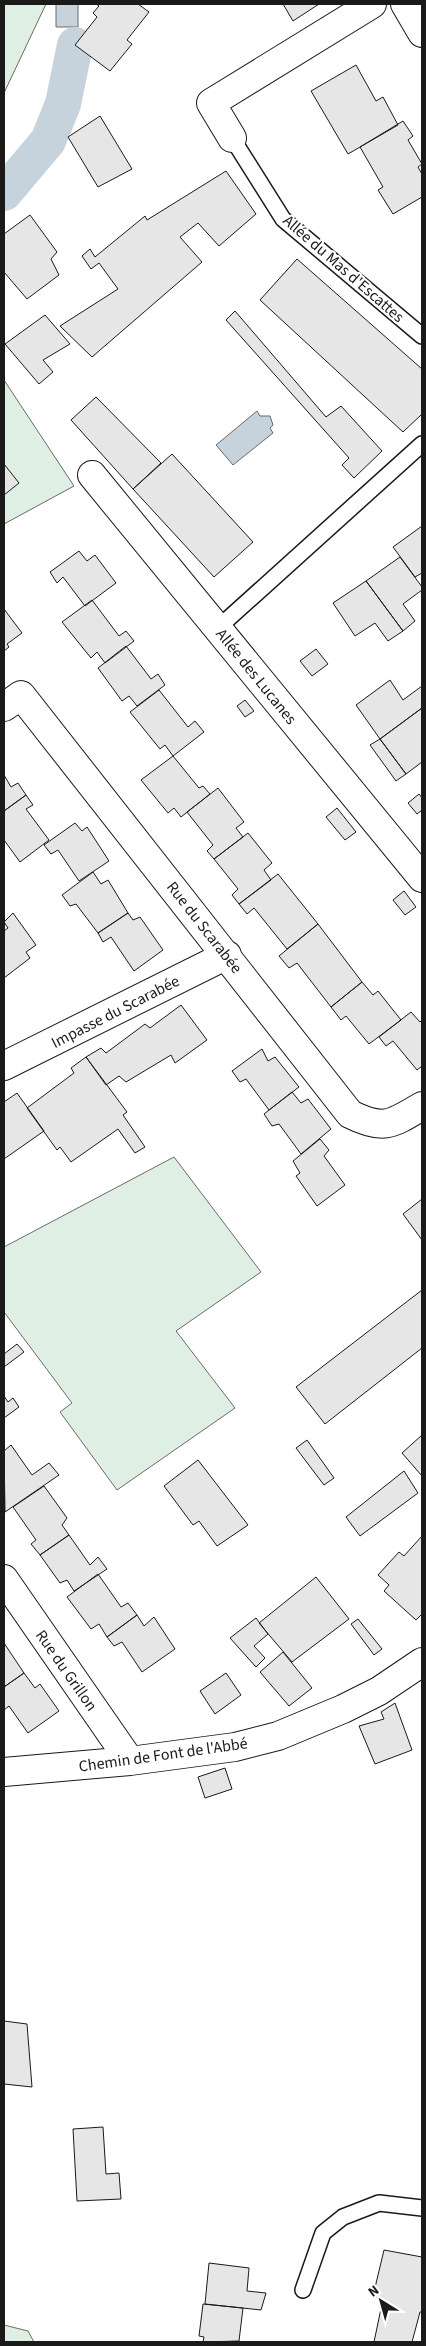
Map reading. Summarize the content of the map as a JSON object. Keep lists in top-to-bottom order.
{
  "streets": {
    "street": [
      "Allée du Mas d'Escattes",
      "Allée des Lucanes",
      "Rue du Scarabée",
      "Impasse du Scarabée",
      "Rue du Grillon",
      "Chemin de Font de l'Abbé"
    ]
  },
  "crossings": [
    ["Rue du Scarabée", "Impasse du Scarabée"],
    ["Rue du Grillon", "Chemin de Font de l'Abbé"]
  ],
  "north": "top left"
}
